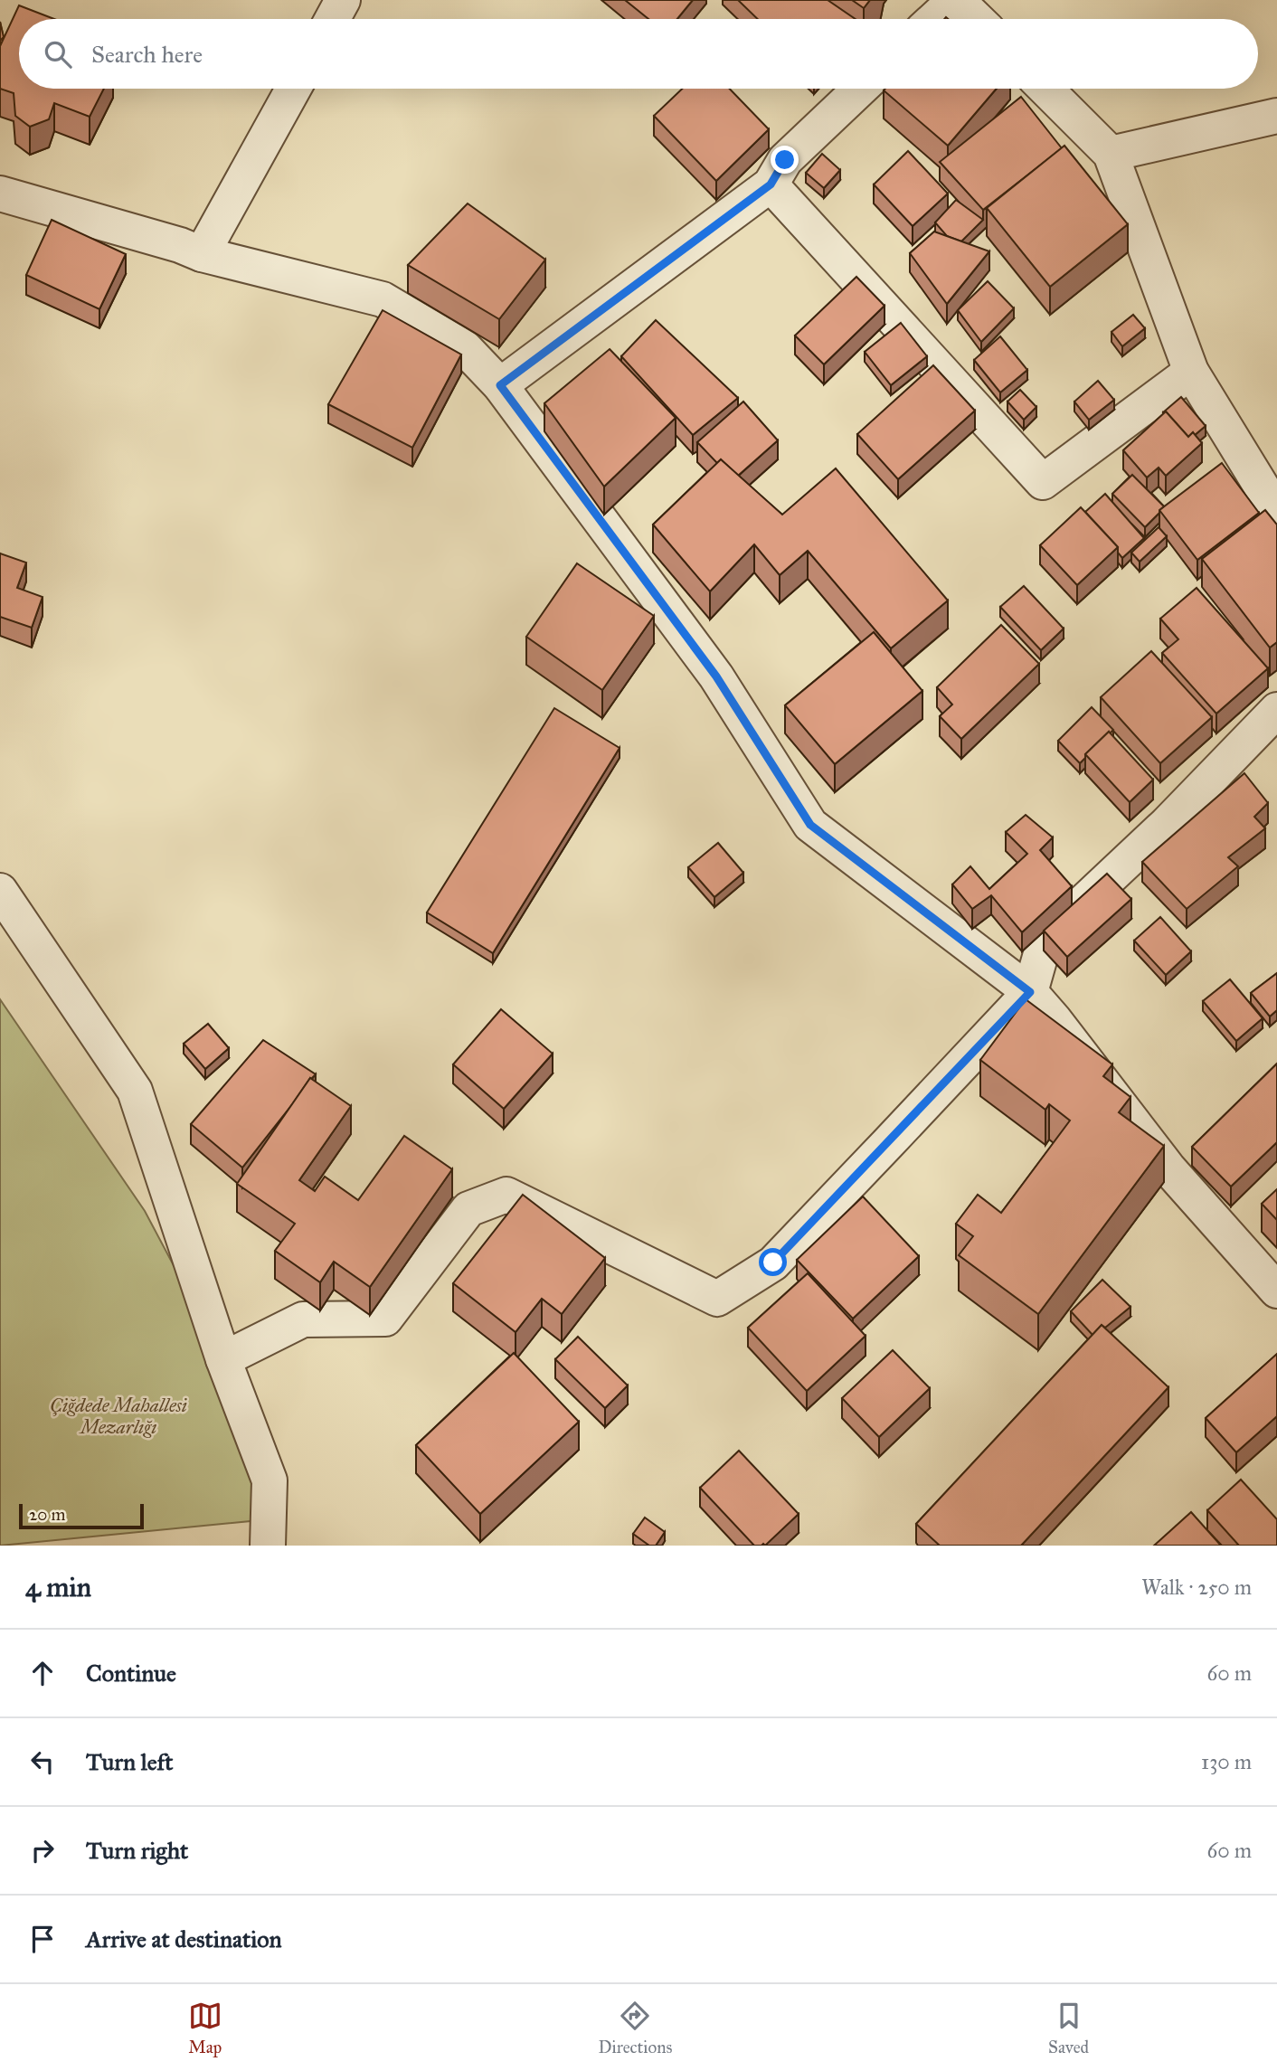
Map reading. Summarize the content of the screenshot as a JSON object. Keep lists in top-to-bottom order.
{
  "parks": ["Çiğdede Mahallesi Mezarlığı"],
  "scale_bar": "20 m",
  "page": {
    "search": "Search here",
    "scale": "20 m",
    "heading": ["4 min", "Walk · 250 m"],
    "list": [
      ["Continue", "60 m"],
      ["Turn left", "130 m"],
      ["Turn right", "60 m"],
      "Arrive at destination"
    ],
    "nav": ["Map", "Directions", "Saved"]
  }
}
